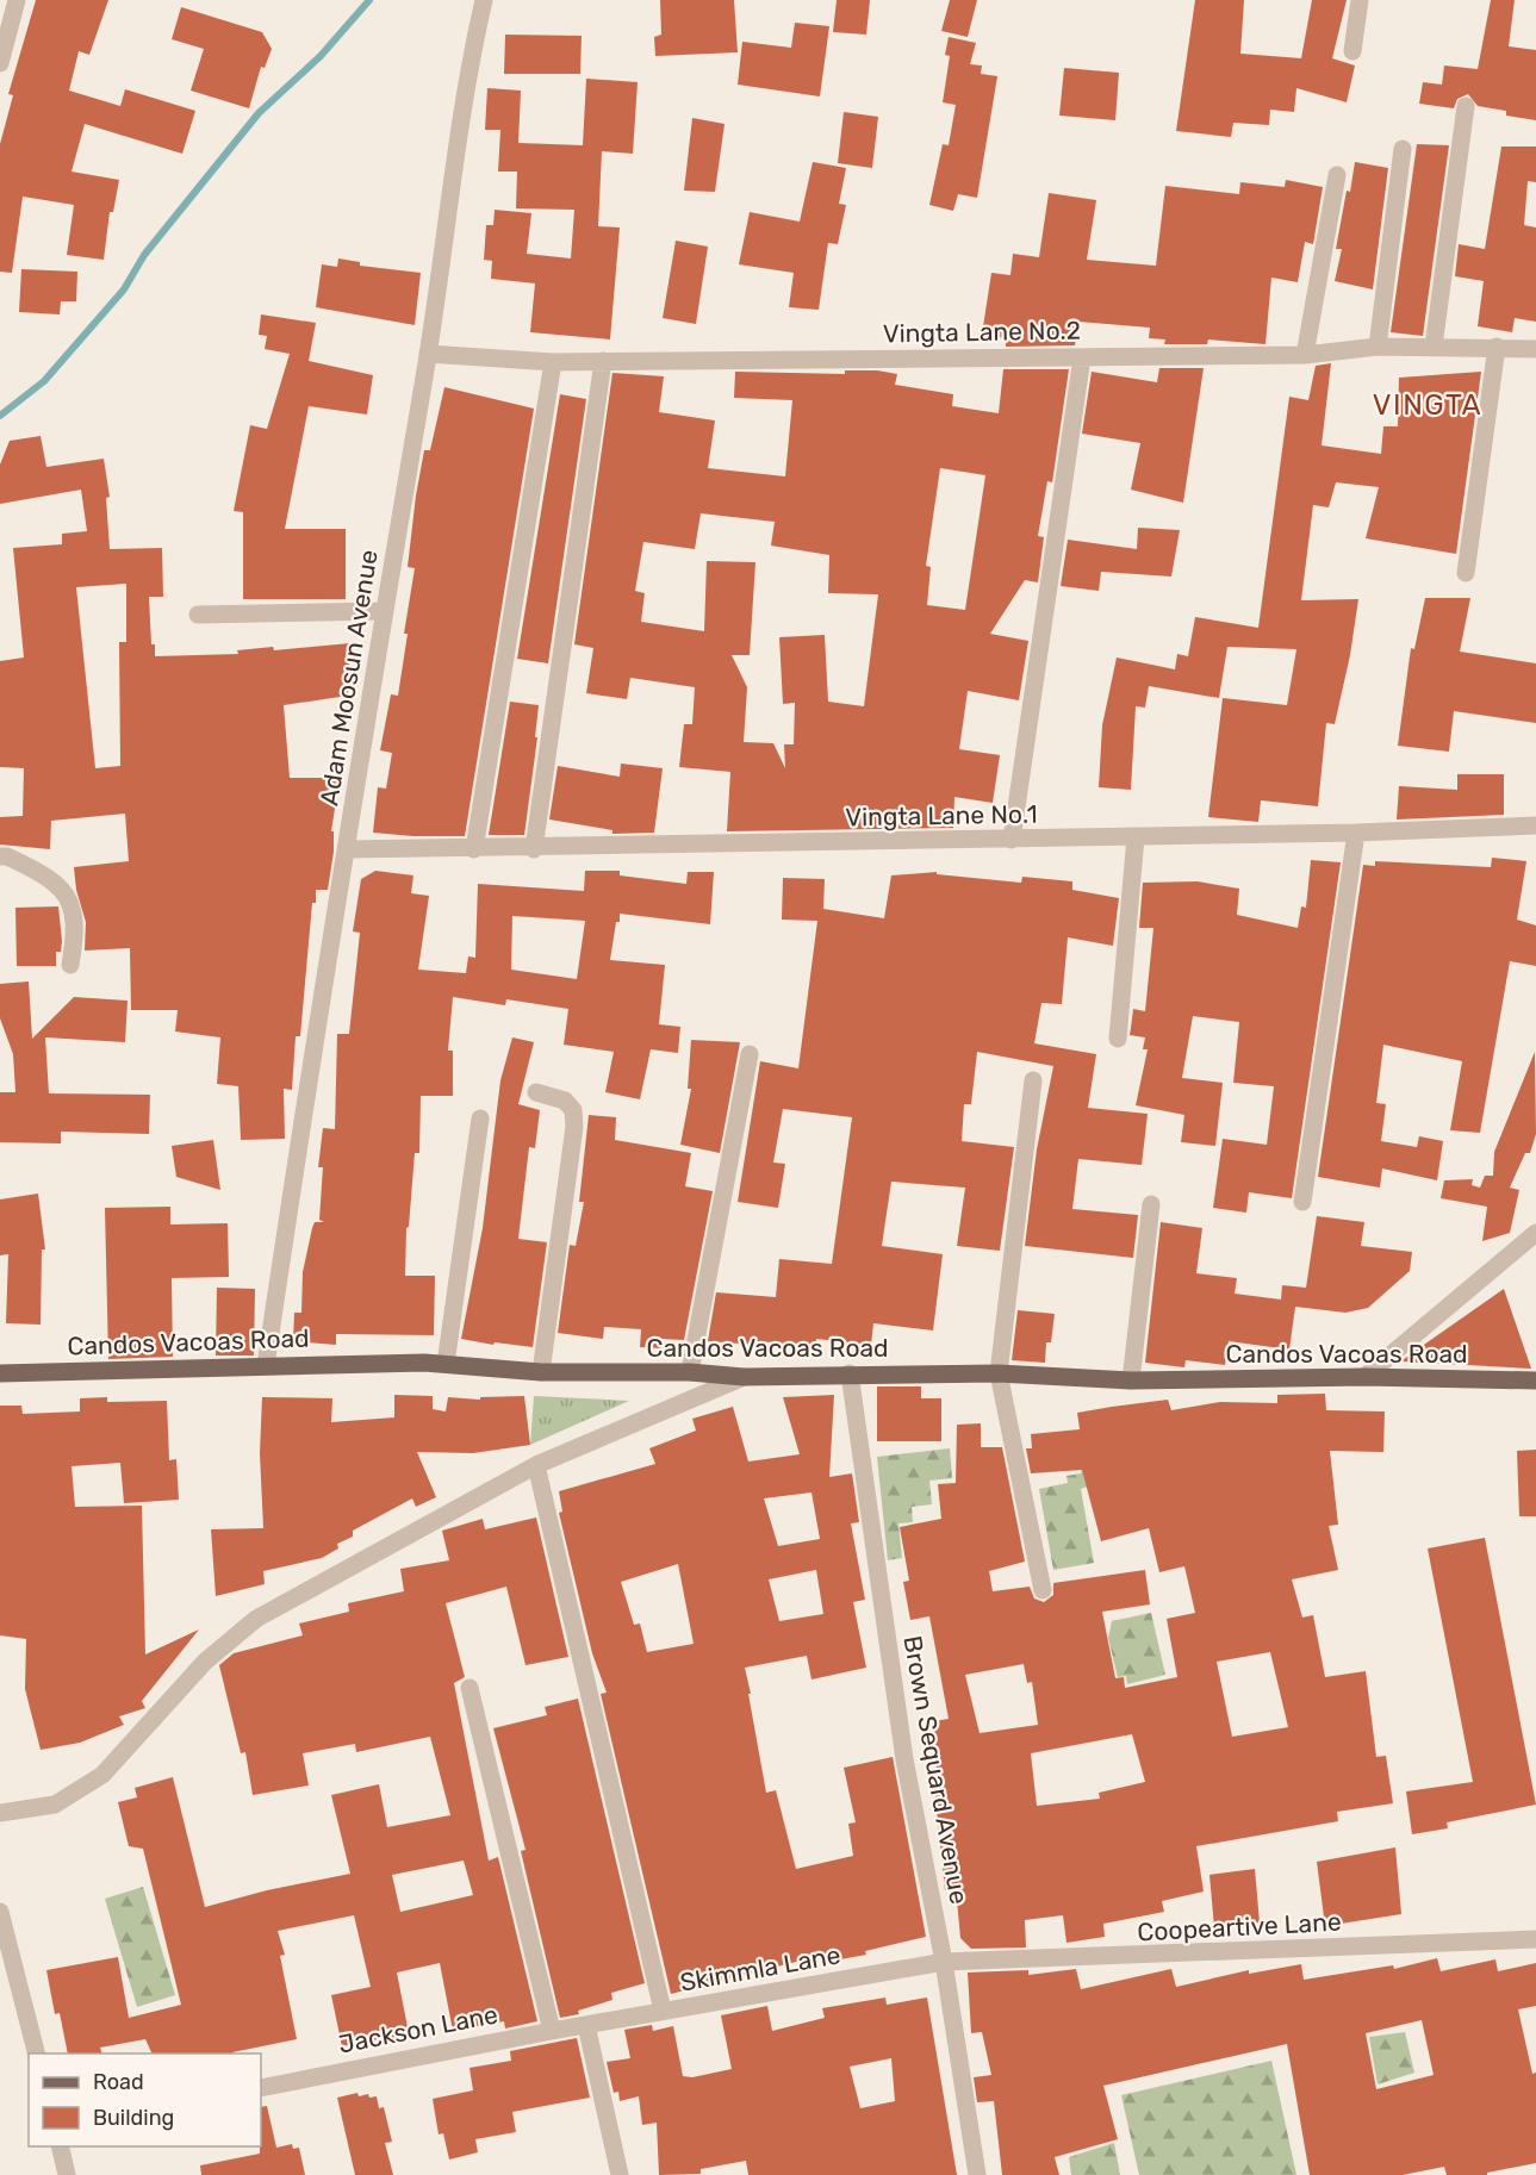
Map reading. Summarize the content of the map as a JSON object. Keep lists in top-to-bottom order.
{
  "streets": {
    "main road": ["Candos Vacoas Road"],
    "street": [
      "Vingta Lane No.2",
      "Adam Moosun Avenue",
      "Vingta Lane No.1",
      "Brown Sequard Avenue",
      "Coopeartive Lane",
      "Skimmla Lane",
      "Jackson Lane"
    ]
  },
  "crossings": [
    ["Vingta Lane No.2", "Adam Moosun Avenue"],
    ["Adam Moosun Avenue", "Vingta Lane No.1"],
    ["Adam Moosun Avenue", "Candos Vacoas Road"],
    ["Candos Vacoas Road", "Brown Sequard Avenue"],
    ["Brown Sequard Avenue", "Coopeartive Lane"],
    ["Brown Sequard Avenue", "Skimmla Lane"],
    ["Coopeartive Lane", "Skimmla Lane"],
    ["Skimmla Lane", "Jackson Lane"]
  ],
  "districts": ["VINGTA"],
  "legend": ["Road", "Building"]
}
